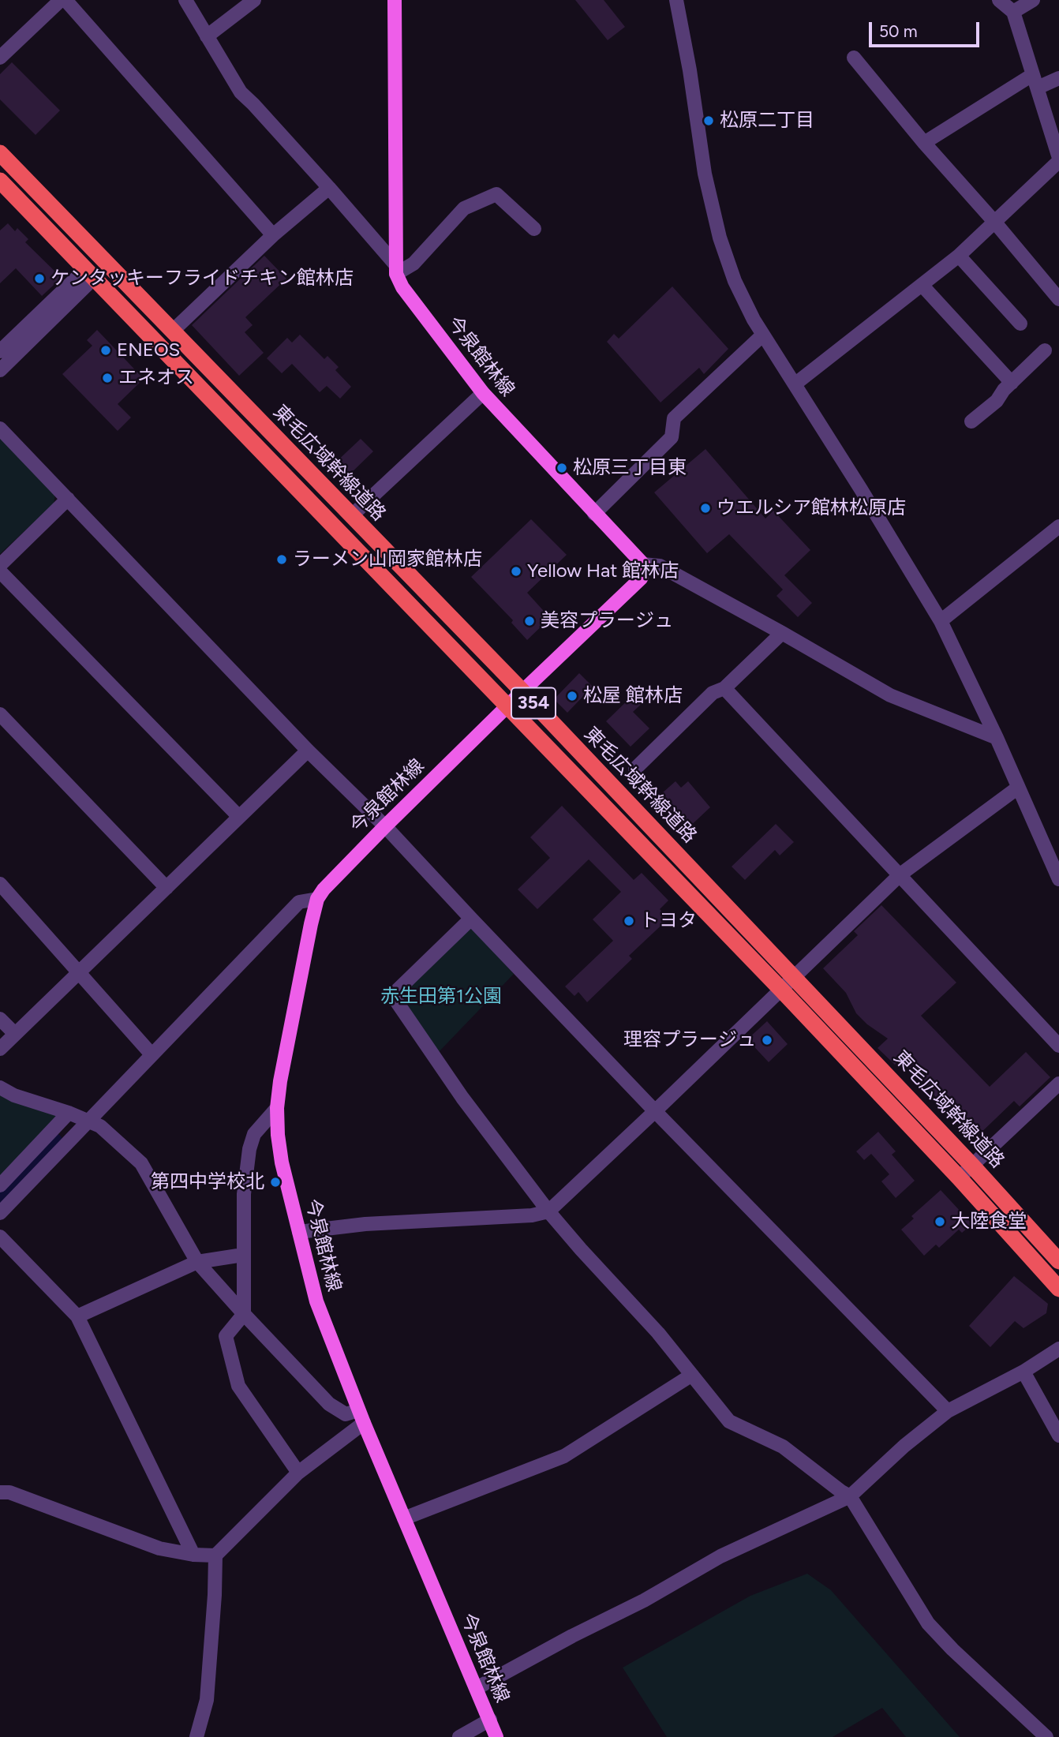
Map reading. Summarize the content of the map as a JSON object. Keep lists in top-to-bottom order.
{
  "streets": {
    "highway": ["東毛広域幹線道路", "354"],
    "main road": ["今泉館林線"]
  },
  "crossings": [
    ["今泉館林線", "東毛広域幹線道路"]
  ],
  "parks": ["赤生田第1公園"],
  "places": [
    "松原二丁目",
    "ケンタッキーフライドチキン館林店",
    "ENEOS",
    "エネオス",
    "松原三丁目東",
    "ウエルシア館林松原店",
    "ラーメン山岡家館林店",
    "Yellow Hat 館林店",
    "美容プラージュ",
    "松屋 館林店",
    "トヨタ",
    "理容プラージュ",
    "第四中学校北",
    "大陸食堂"
  ],
  "scale_bar": "50 m"
}
